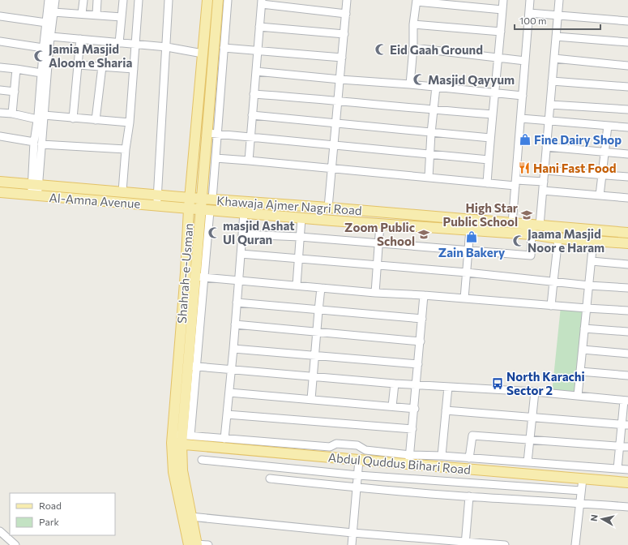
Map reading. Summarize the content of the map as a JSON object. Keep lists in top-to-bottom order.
{
  "streets": {
    "main road": [
      "Al-Amna Avenue",
      "Khawaja Ajmer Nagri Road",
      "Shahrah-e-Usman",
      "Abdul Quddus Bihari Road"
    ]
  },
  "crossings": [
    ["Al-Amna Avenue", "Khawaja Ajmer Nagri Road"],
    ["Al-Amna Avenue", "Shahrah-e-Usman"],
    ["Khawaja Ajmer Nagri Road", "Shahrah-e-Usman"],
    ["Shahrah-e-Usman", "Abdul Quddus Bihari Road"]
  ],
  "places": {
    "mosque": [
      "Eid Gaah Ground",
      "Jamia Masjid Aloom e Sharia",
      "Masjid Qayyum",
      "masjid Ashat Ul Quran",
      "Jaama Masjid Noor e Haram"
    ],
    "shop": ["Fine Dairy Shop", "Zain Bakery"],
    "restaurant": ["Hani Fast Food"],
    "school or university": ["High Star Public School", "Zoom Public School"],
    "bus stop": ["North Karachi Sector 2"]
  },
  "legend": ["Road", "Park"],
  "scale_bar": "100 m",
  "north": "left"
}
